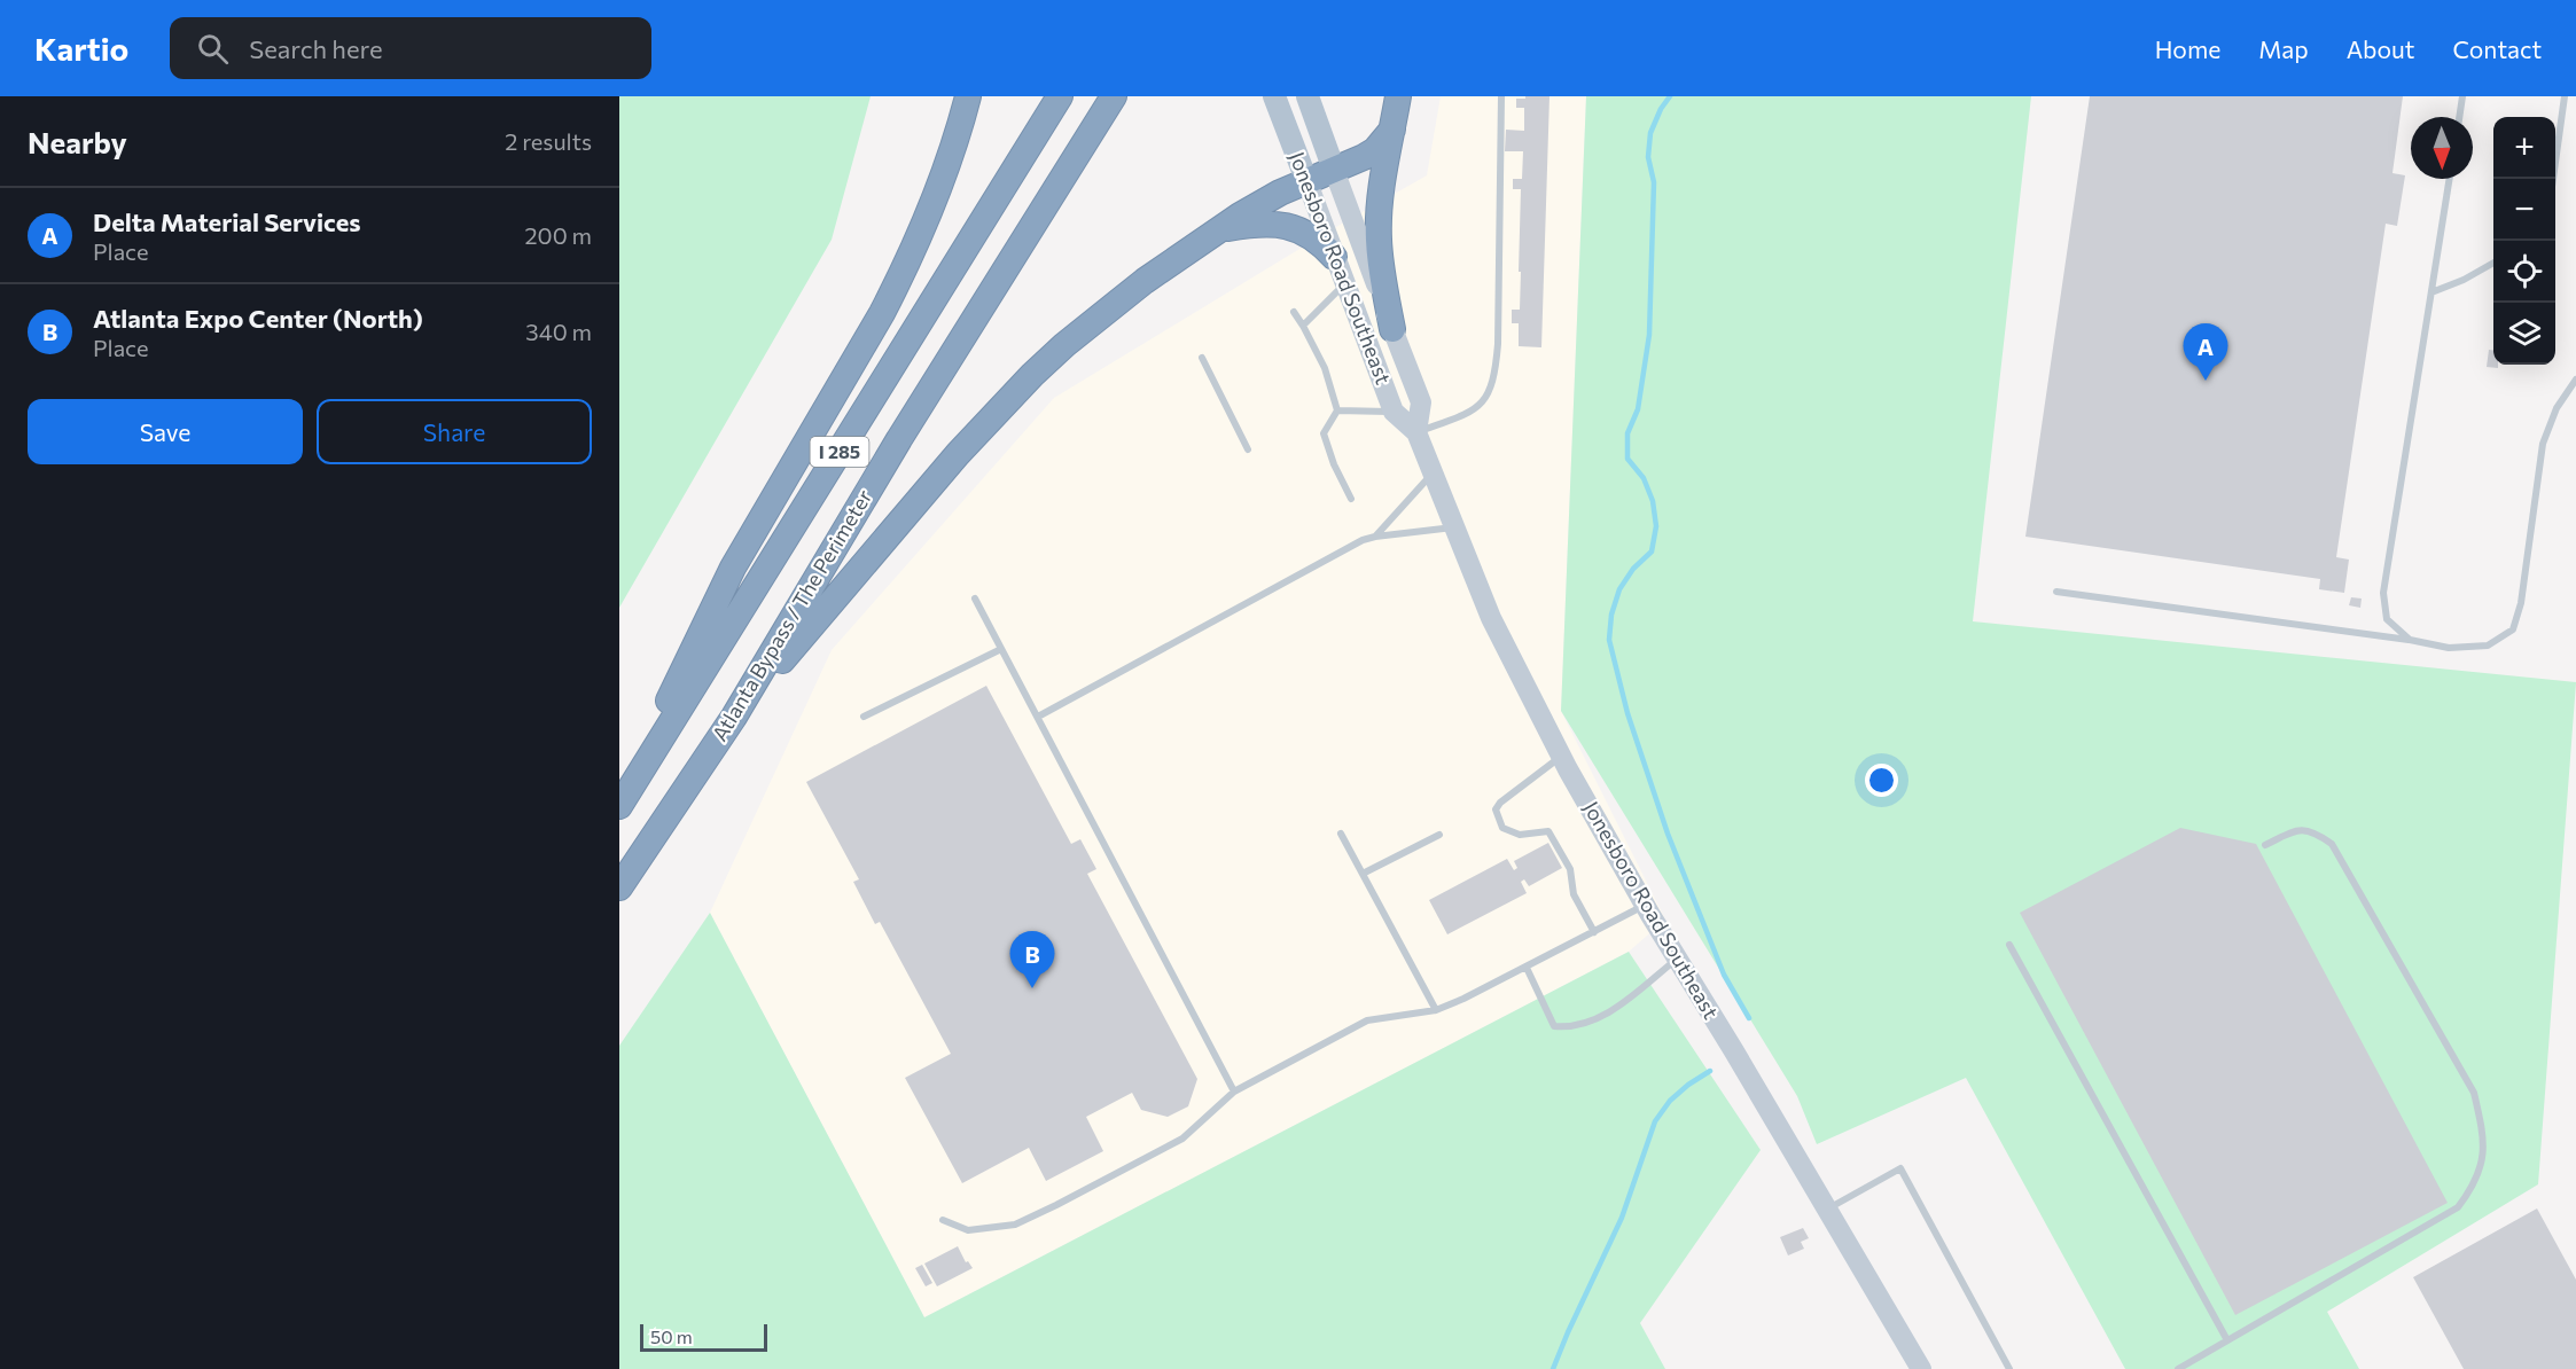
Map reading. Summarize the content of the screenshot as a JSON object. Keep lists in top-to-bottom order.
{
  "streets": {
    "highway": ["I 285", "Atlanta Bypass / The Perimeter"],
    "main road": ["Jonesboro Road Southeast"]
  },
  "scale_bar": "50 m",
  "north": "bottom",
  "page": {
    "header": "Kartio",
    "search": "Search here",
    "nav": [
      "Home",
      "Map",
      "About",
      "Contact"
    ],
    "heading": ["Nearby", "2 results"],
    "map_buttons": ["+", "−"],
    "list": [
      {
        "mark": "A",
        "name": "Delta Material Services",
        "note": "Place",
        "value": "200 m"
      },
      {
        "mark": "B",
        "name": "Atlanta Expo Center (North)",
        "note": "Place",
        "value": "340 m"
      }
    ],
    "pins": ["A", "B"],
    "buttons": ["Save", "Share"],
    "scale": "50 m"
  }
}
